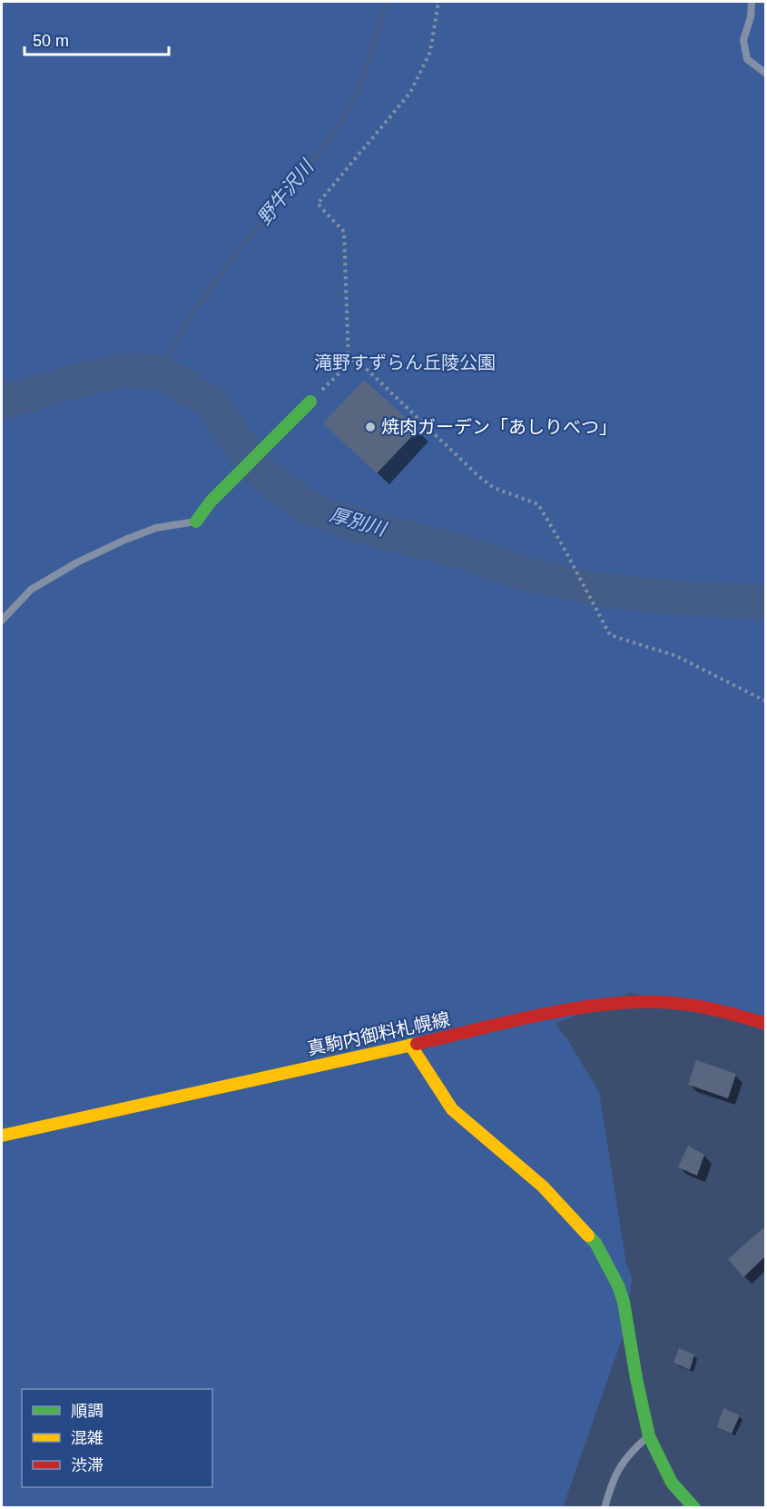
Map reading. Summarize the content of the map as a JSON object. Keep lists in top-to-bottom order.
{
  "streets": {
    "main road": ["真駒内御料札幌線"]
  },
  "water": ["野牛沢川", "厚別川"],
  "parks": ["滝野すずらん丘陵公園"],
  "places": ["焼肉ガーデン「あしりべつ」"],
  "legend": ["順調", "混雑", "渋滞"],
  "scale_bar": "50 m"
}
